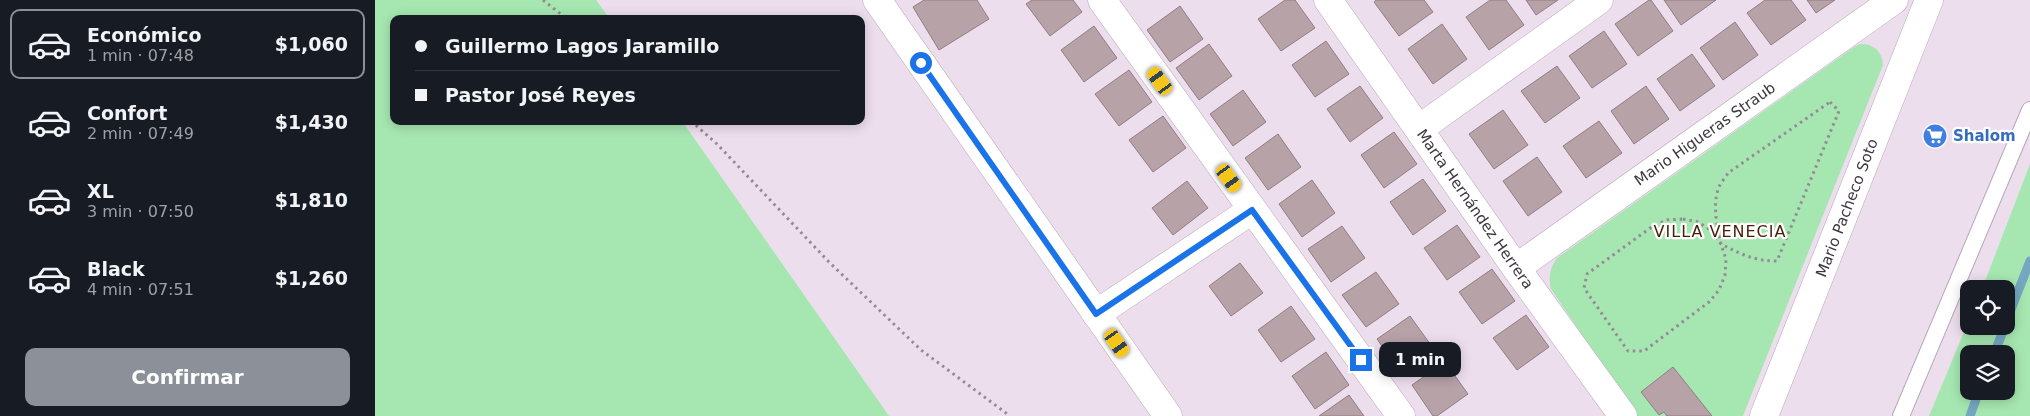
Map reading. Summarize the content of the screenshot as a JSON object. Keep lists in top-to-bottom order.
{
  "streets": {
    "street": ["Mario Higueras Straub", "Mario Pacheco Soto", "Marta Hernández Herrera"]
  },
  "crossings": [
    ["Mario Higueras Straub", "Marta Hernández Herrera"]
  ],
  "districts": ["VILLA VENECIA"],
  "places": {
    "supermarket": ["Shalom"]
  },
  "page": {
    "list": [
      {
        "name": "Económico",
        "note": "1 min · 07:48",
        "value": "$1,060"
      },
      {
        "name": "Confort",
        "note": "2 min · 07:49",
        "value": "$1,430"
      },
      {
        "name": "XL",
        "note": "3 min · 07:50",
        "value": "$1,810"
      },
      {
        "name": "Black",
        "note": "4 min · 07:51",
        "value": "$1,260"
      }
    ],
    "banner": ["Guillermo Lagos Jaramillo", "Pastor José Reyes"],
    "buttons": "Confirmar",
    "bubble": "1 min"
  }
}
